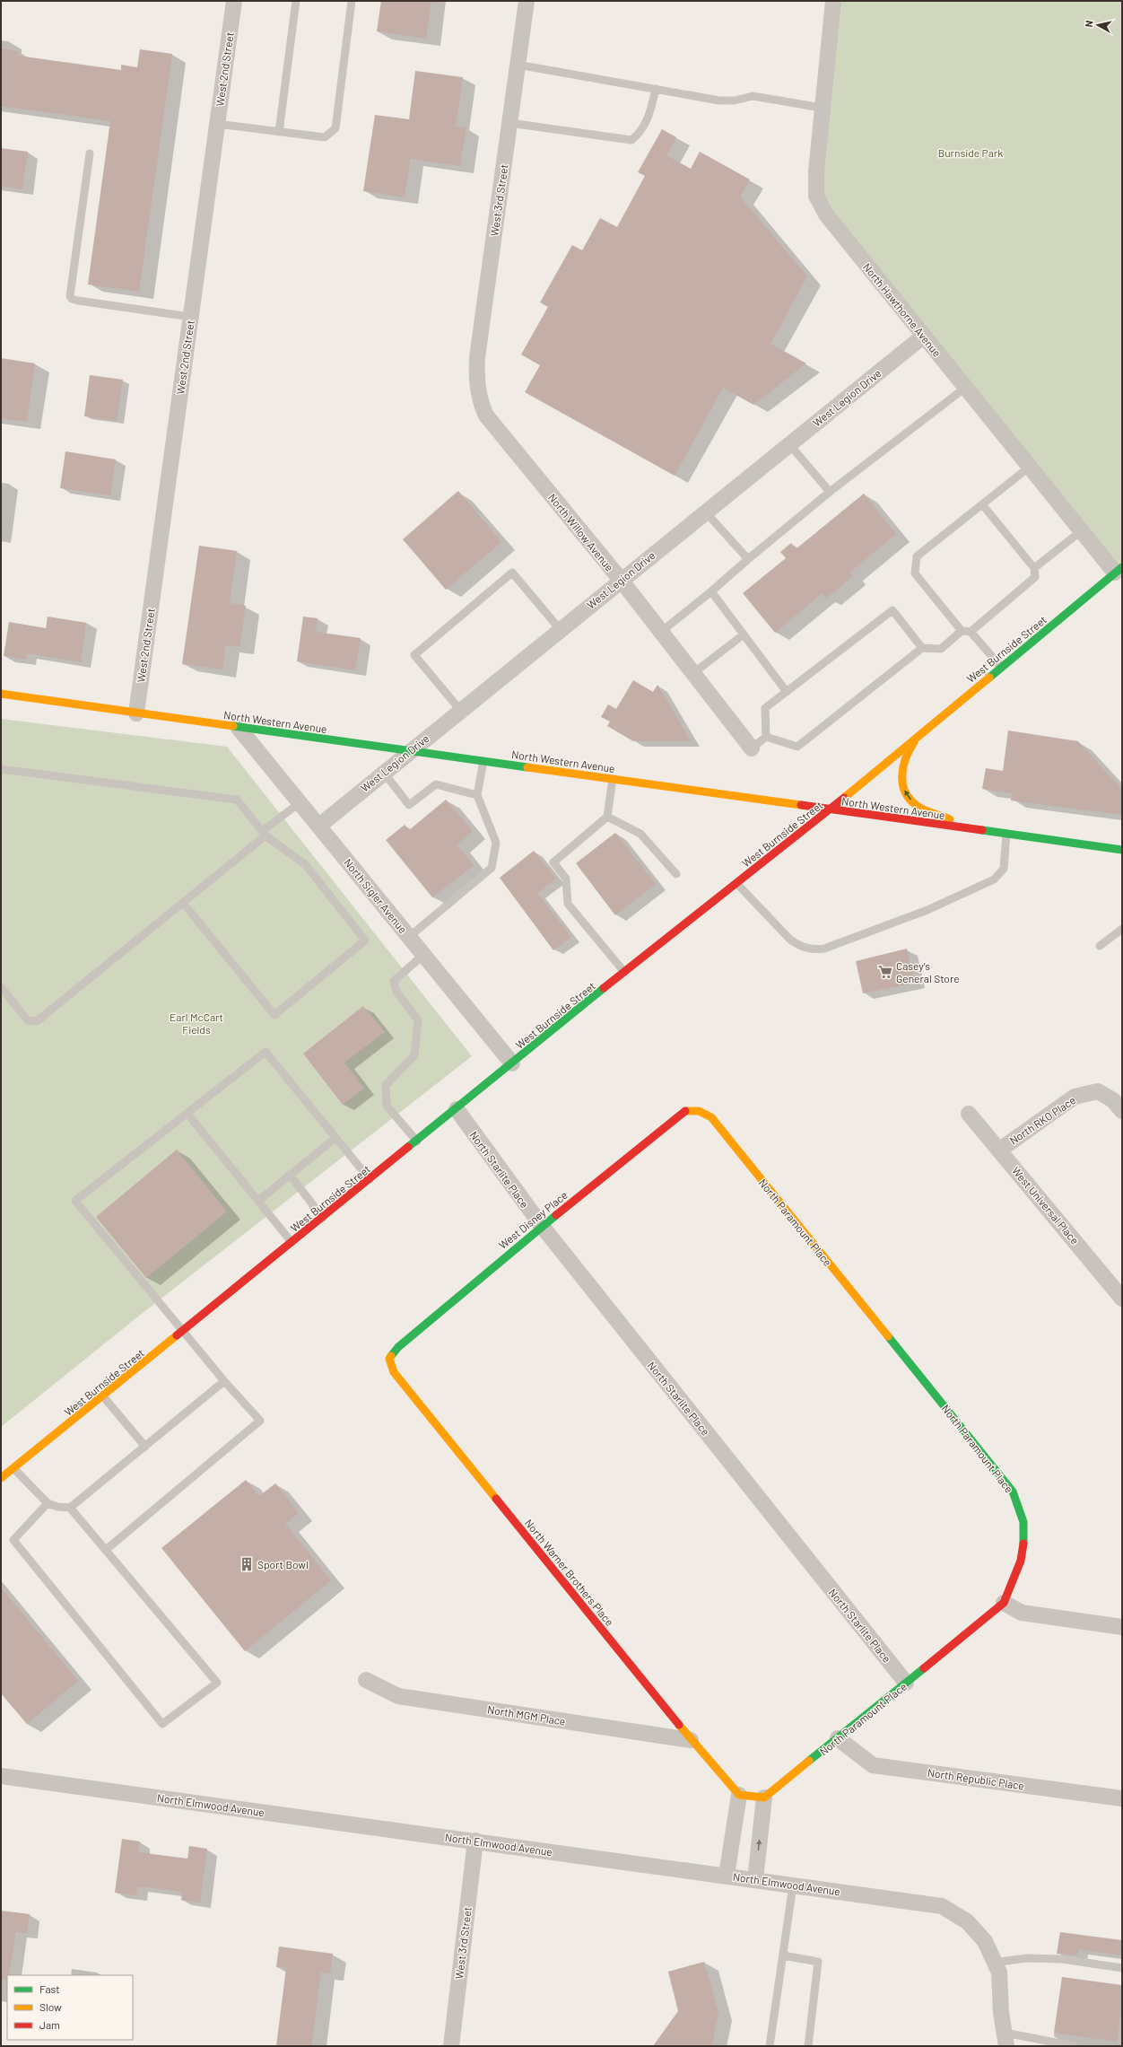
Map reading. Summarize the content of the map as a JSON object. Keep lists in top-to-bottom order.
{
  "streets": {
    "street": [
      "West 2nd Street",
      "West 3rd Street",
      "North Hawthorne Avenue",
      "West Legion Drive",
      "North Willow Avenue",
      "West Burnside Street",
      "North Western Avenue",
      "North Sigler Avenue",
      "North RKO Place",
      "North Starlite Place",
      "West Universal Place",
      "West Disney Place",
      "North Paramount Place",
      "North Warner Brothers Place",
      "North MGM Place",
      "North Republic Place",
      "North Elmwood Avenue"
    ]
  },
  "crossings": [
    ["West 2nd Street", "North Western Avenue"],
    ["West 3rd Street", "North Willow Avenue"],
    ["West 3rd Street", "North Elmwood Avenue"],
    ["North Hawthorne Avenue", "West Legion Drive"],
    ["North Hawthorne Avenue", "West Burnside Street"],
    ["West Legion Drive", "North Willow Avenue"],
    ["West Legion Drive", "North Western Avenue"],
    ["West Legion Drive", "North Sigler Avenue"],
    ["West Burnside Street", "North Western Avenue"],
    ["West Burnside Street", "North Sigler Avenue"],
    ["West Burnside Street", "North Starlite Place"],
    ["North Western Avenue", "North Sigler Avenue"],
    ["North RKO Place", "West Universal Place"],
    ["North Starlite Place", "West Disney Place"],
    ["North Starlite Place", "North Paramount Place"],
    ["West Disney Place", "North Paramount Place"],
    ["West Disney Place", "North Warner Brothers Place"],
    ["North Paramount Place", "North Republic Place"],
    ["North Warner Brothers Place", "North MGM Place"]
  ],
  "parks": ["Burnside Park", "Earl McCart Fields"],
  "places": {
    "supermarket": ["Casey's General Store"],
    "building": ["Sport Bowl"]
  },
  "legend": ["Fast", "Slow", "Jam"],
  "north": "left"
}
